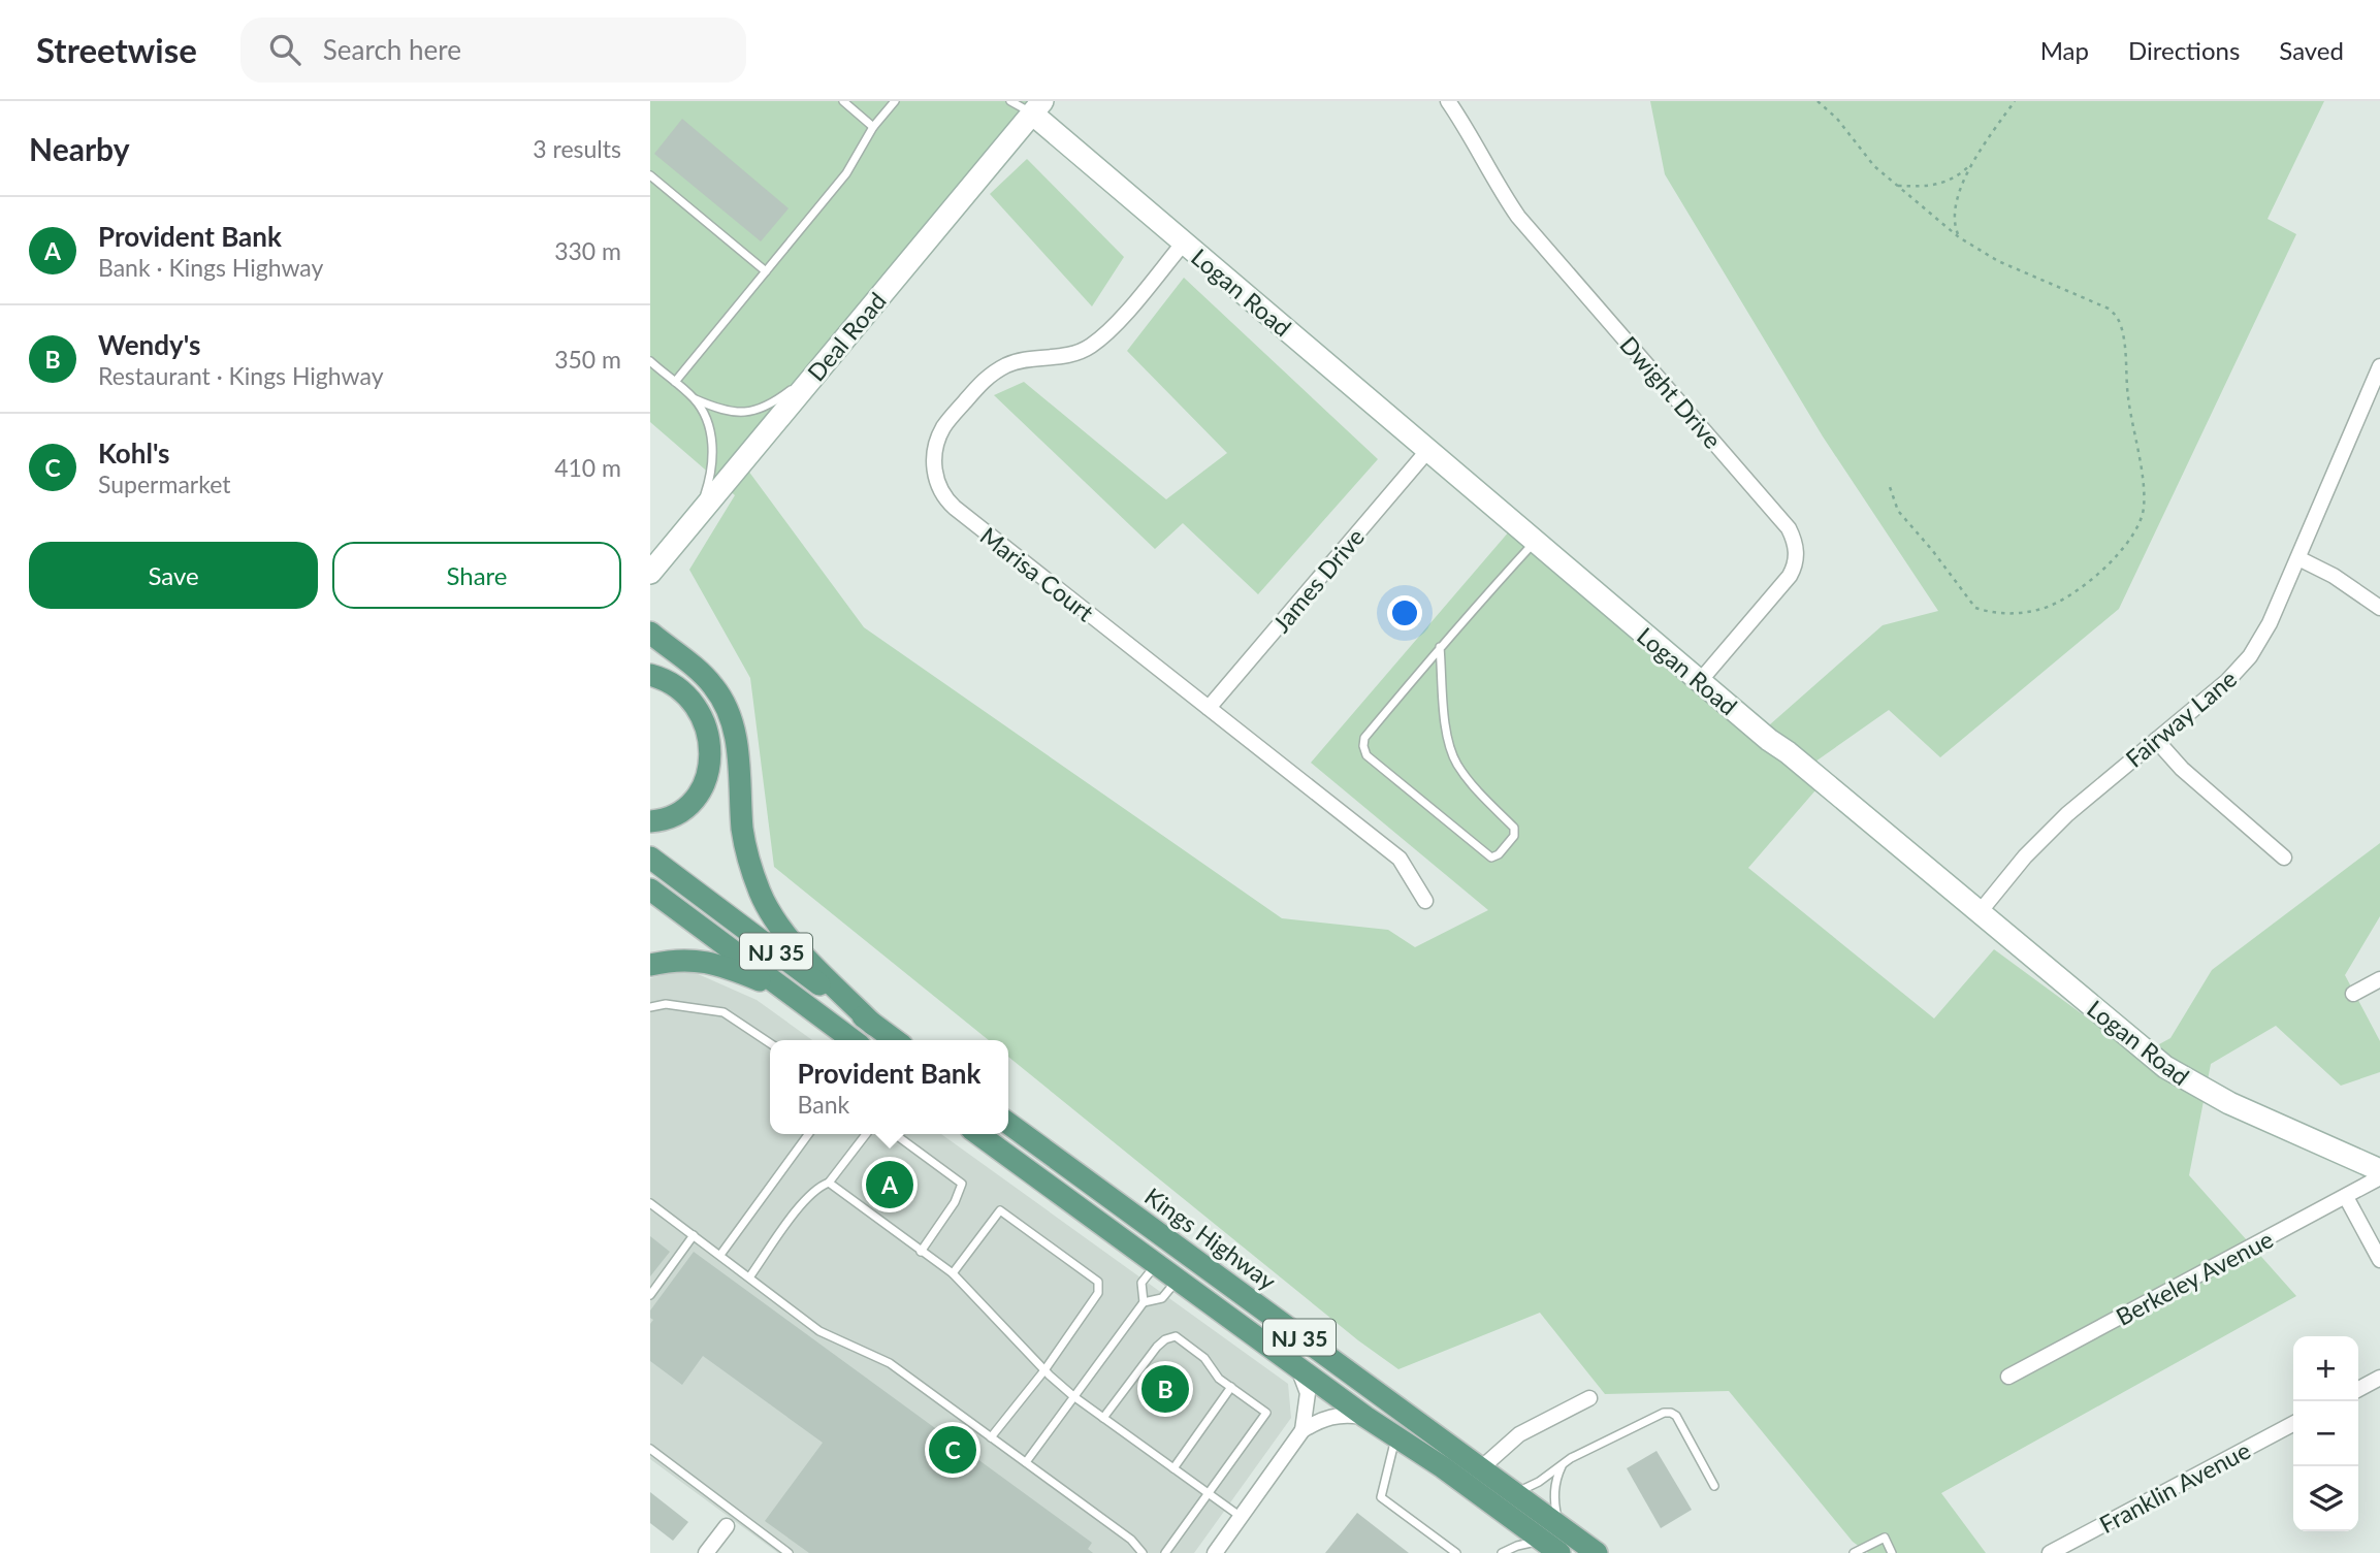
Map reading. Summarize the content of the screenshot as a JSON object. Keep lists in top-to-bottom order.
{
  "streets": {
    "main road": ["NJ 35", "Kings Highway"],
    "street": [
      "Logan Road",
      "Deal Road",
      "Dwight Drive",
      "Marisa Court",
      "James Drive",
      "Fairway Lane",
      "Berkeley Avenue",
      "Franklin Avenue"
    ]
  },
  "crossings": [
    ["Logan Road", "Deal Road"],
    ["Logan Road", "Dwight Drive"],
    ["Logan Road", "Marisa Court"],
    ["Logan Road", "James Drive"],
    ["Logan Road", "Fairway Lane"],
    ["Marisa Court", "James Drive"]
  ],
  "page": {
    "header": "Streetwise",
    "search": "Search here",
    "nav": ["Map", "Directions", "Saved"],
    "heading": ["Nearby", "3 results"],
    "list": [
      {
        "mark": "A",
        "name": "Provident Bank",
        "note": "Bank · Kings Highway",
        "value": "330 m"
      },
      {
        "mark": "B",
        "name": "Wendy's",
        "note": "Restaurant · Kings Highway",
        "value": "350 m"
      },
      {
        "mark": "C",
        "name": "Kohl's",
        "note": "Supermarket",
        "value": "410 m"
      }
    ],
    "buttons": ["Save", "Share"],
    "popup": ["Provident Bank", "Bank"],
    "pins": ["A", "B", "C"],
    "map_buttons": ["+", "−"]
  }
}
